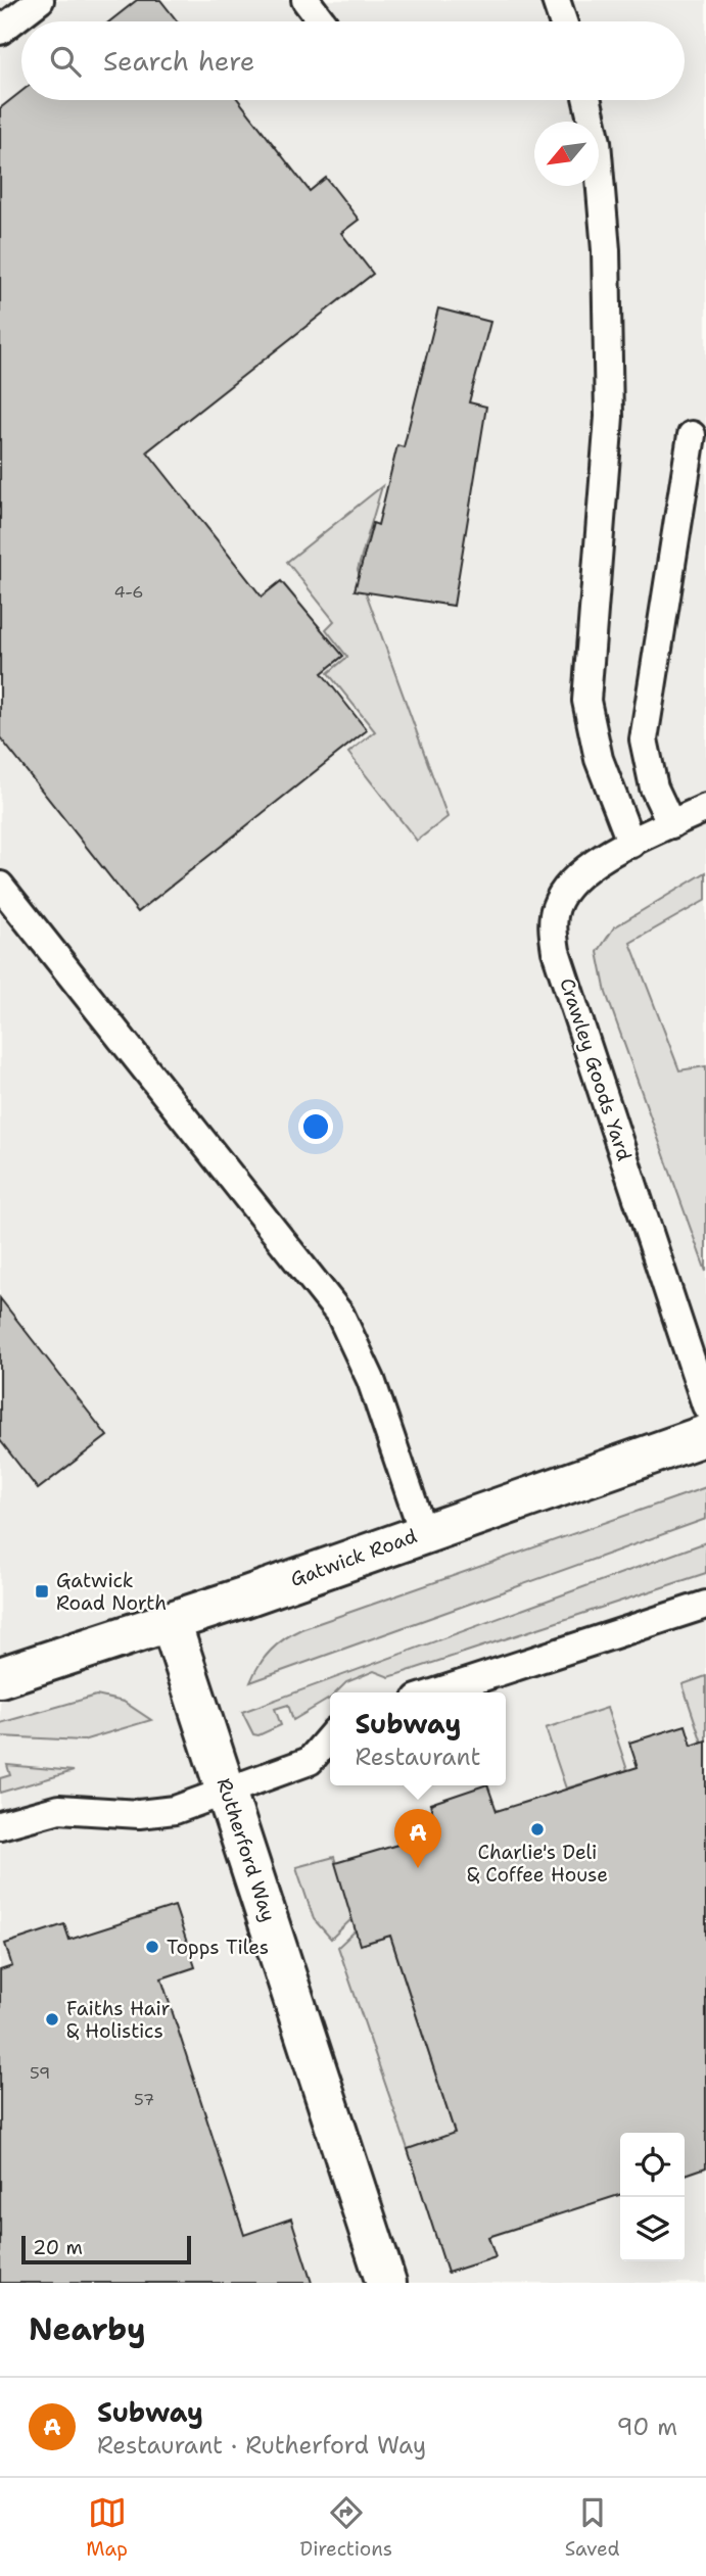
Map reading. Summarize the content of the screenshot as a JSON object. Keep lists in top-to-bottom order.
{
  "streets": {
    "street": ["Gatwick Road", "Rutherford Way"],
    "lane": ["Crawley Goods Yard"]
  },
  "crossings": [
    ["Gatwick Road", "Rutherford Way"]
  ],
  "places": {
    "transit": ["Gatwick Road North"],
    "other": ["Charlie's Deli & Coffee House", "Topps Tiles", "Faiths Hair & Holistics"]
  },
  "house_numbers": ["4-6", "59", "57"],
  "scale_bar": "20 m",
  "north": "bottom left",
  "page": {
    "search": "Search here",
    "popup": ["Subway", "Restaurant"],
    "pins": "A",
    "scale": "20 m",
    "heading": "Nearby",
    "list": [
      {
        "mark": "A",
        "name": "Subway",
        "note": "Restaurant · Rutherford Way",
        "value": "90 m"
      }
    ],
    "nav": ["Map", "Directions", "Saved"]
  }
}
